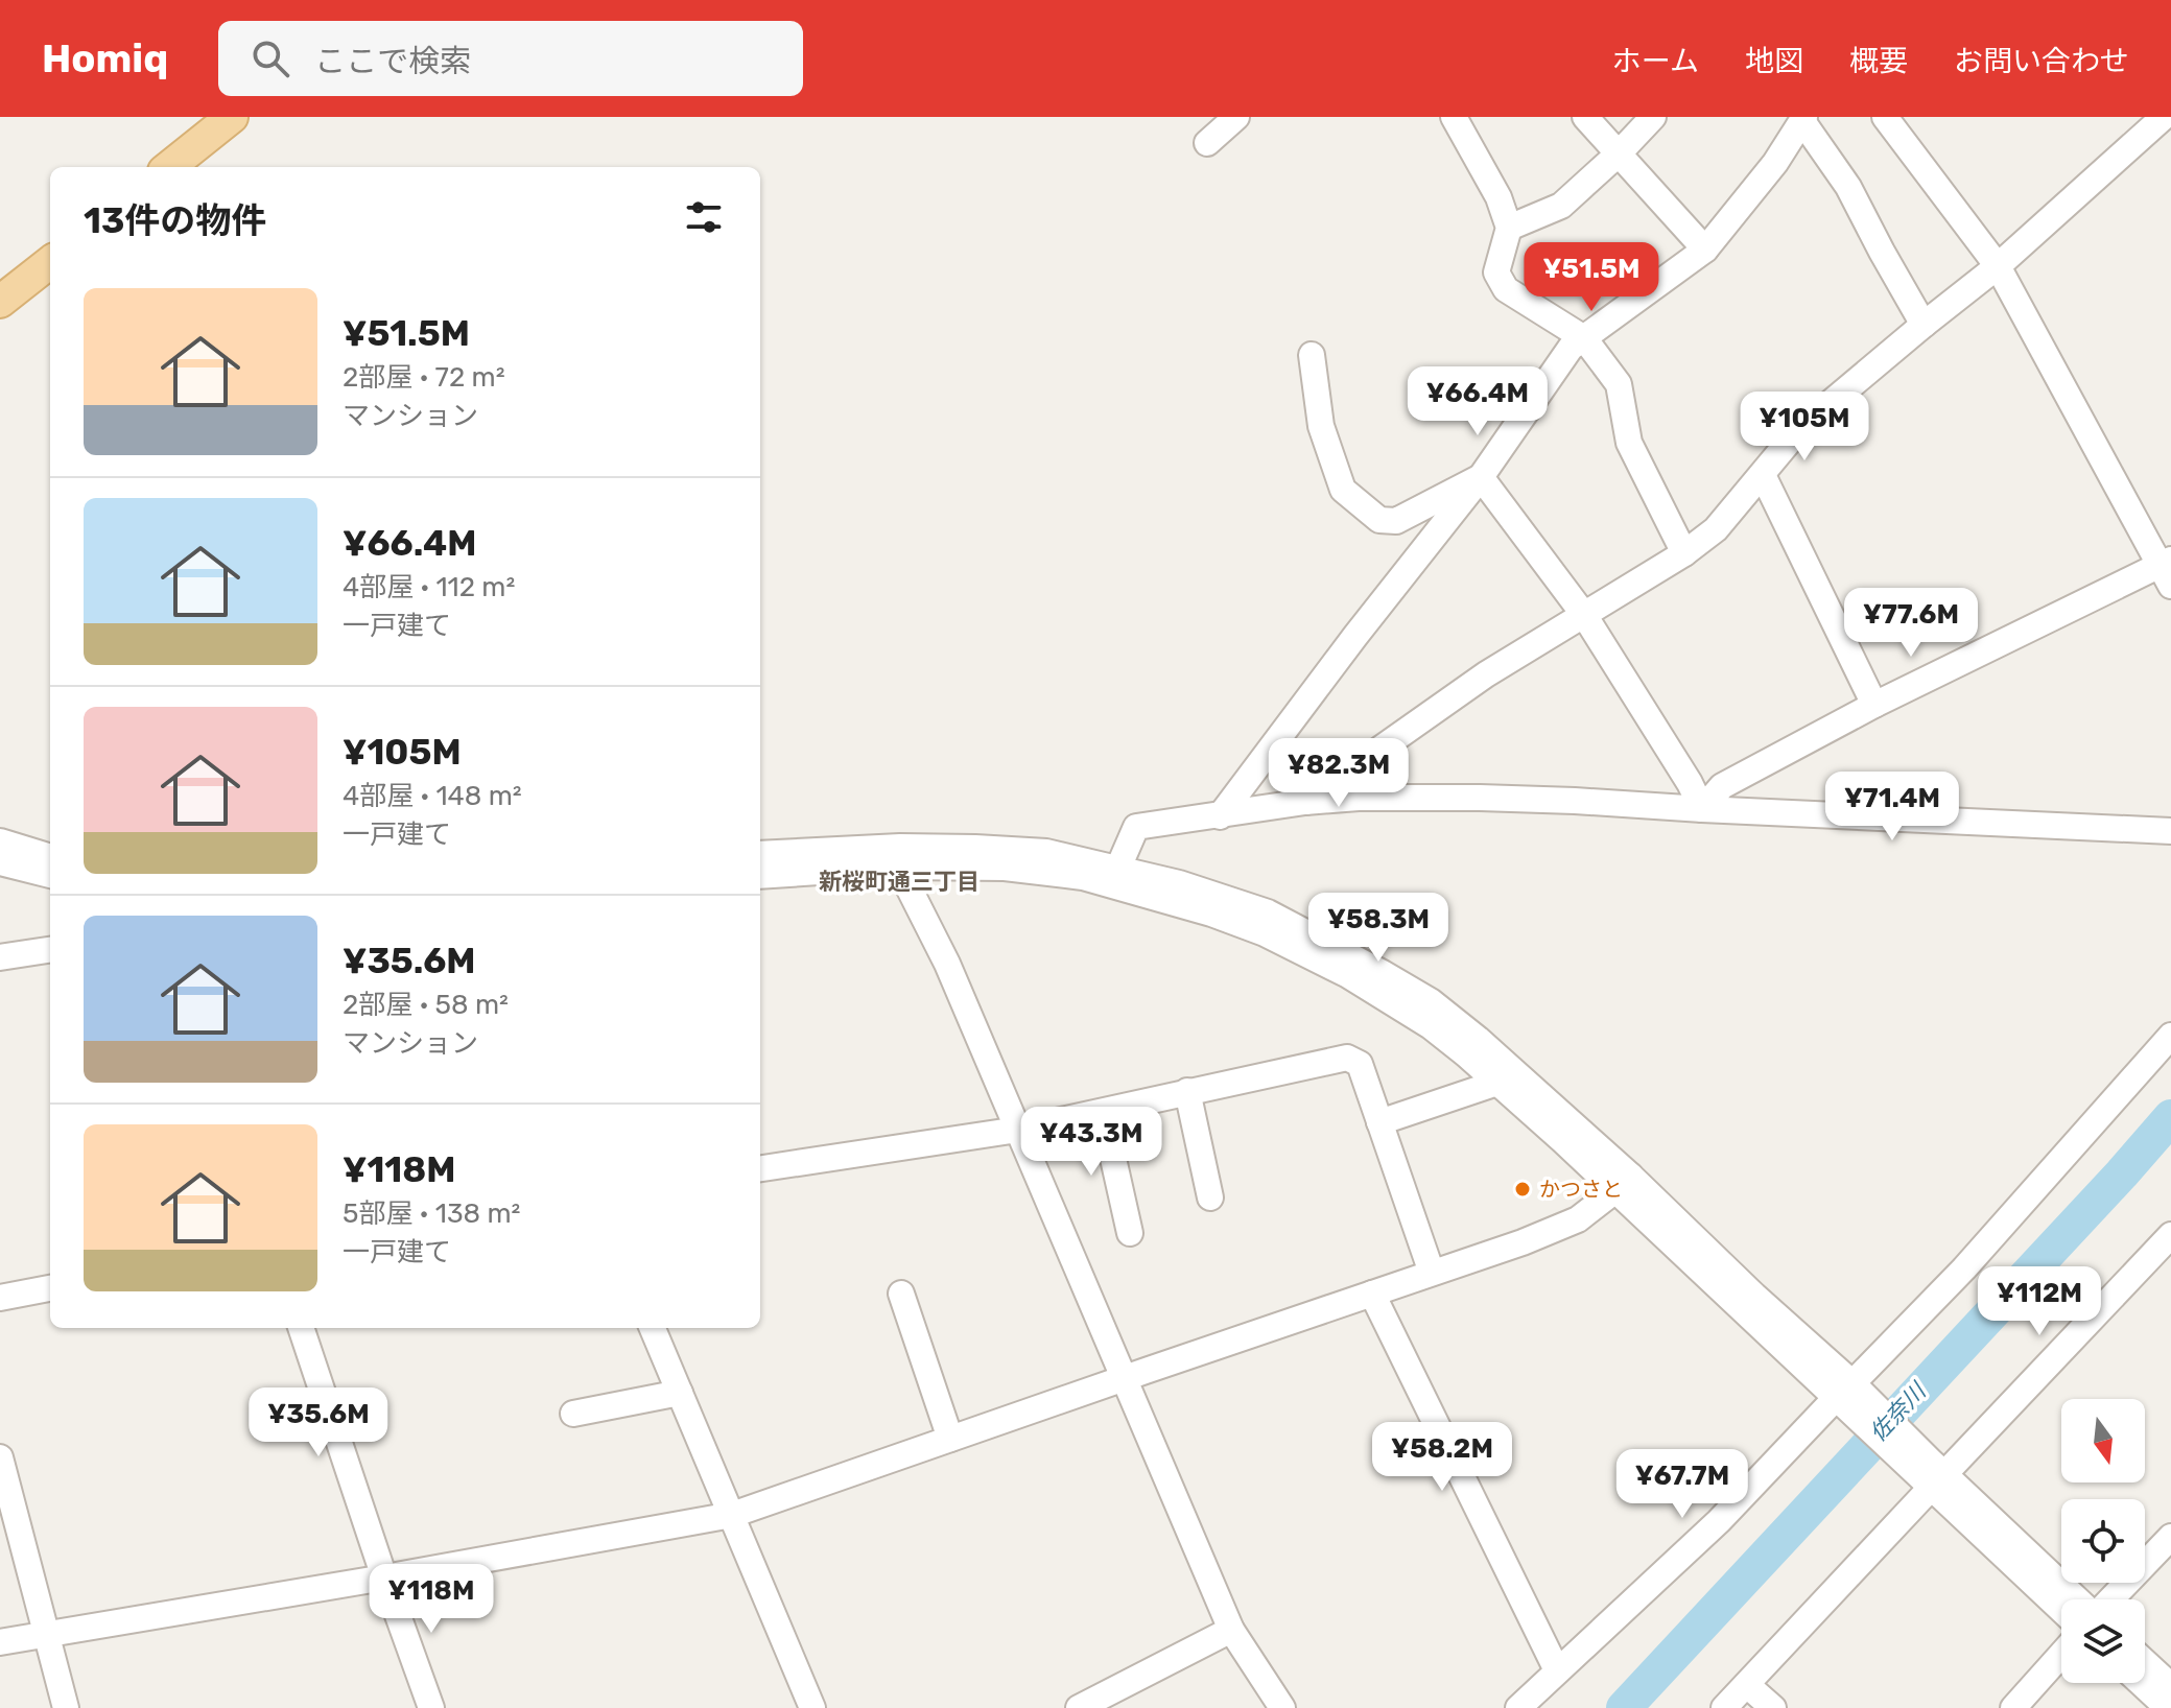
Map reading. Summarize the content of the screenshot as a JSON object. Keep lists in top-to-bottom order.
{
  "districts": ["新桜町通三丁目"],
  "water": ["佐奈川"],
  "places": ["かつさと"],
  "north": "bottom",
  "page": {
    "header": "Homiq",
    "search": "ここで検索",
    "nav": [
      "ホーム",
      "地図",
      "概要",
      "お問い合わせ"
    ],
    "heading": "13件の物件",
    "price": [
      "¥51.5M",
      "¥66.4M",
      "¥105M",
      "¥77.6M",
      "¥82.3M",
      "¥71.4M",
      "¥58.3M",
      "¥43.3M",
      "¥112M",
      "¥35.6M",
      "¥58.2M",
      "¥67.7M",
      "¥118M"
    ],
    "list": [
      {
        "name": "¥51.5M",
        "note": "2部屋 · 72 m² · マンション"
      },
      {
        "name": "¥66.4M",
        "note": "4部屋 · 112 m² · 一戸建て"
      },
      {
        "name": "¥105M",
        "note": "4部屋 · 148 m² · 一戸建て"
      },
      {
        "name": "¥35.6M",
        "note": "2部屋 · 58 m² · マンション"
      },
      {
        "name": "¥118M",
        "note": "5部屋 · 138 m² · 一戸建て"
      }
    ]
  }
}
